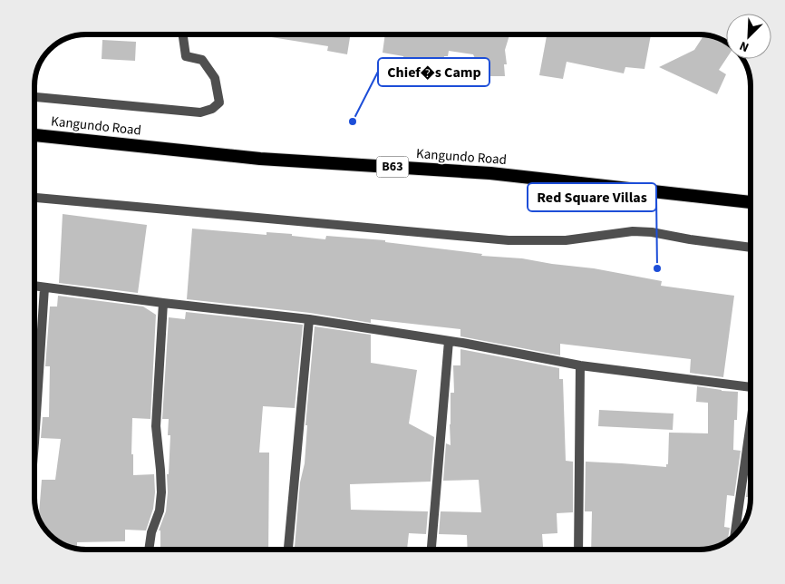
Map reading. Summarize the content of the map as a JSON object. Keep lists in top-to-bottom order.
{
  "streets": {
    "highway": ["Kangundo Road", "B63"]
  },
  "places": ["Chief�s Camp", "Red Square Villas"],
  "north": "bottom left"
}
